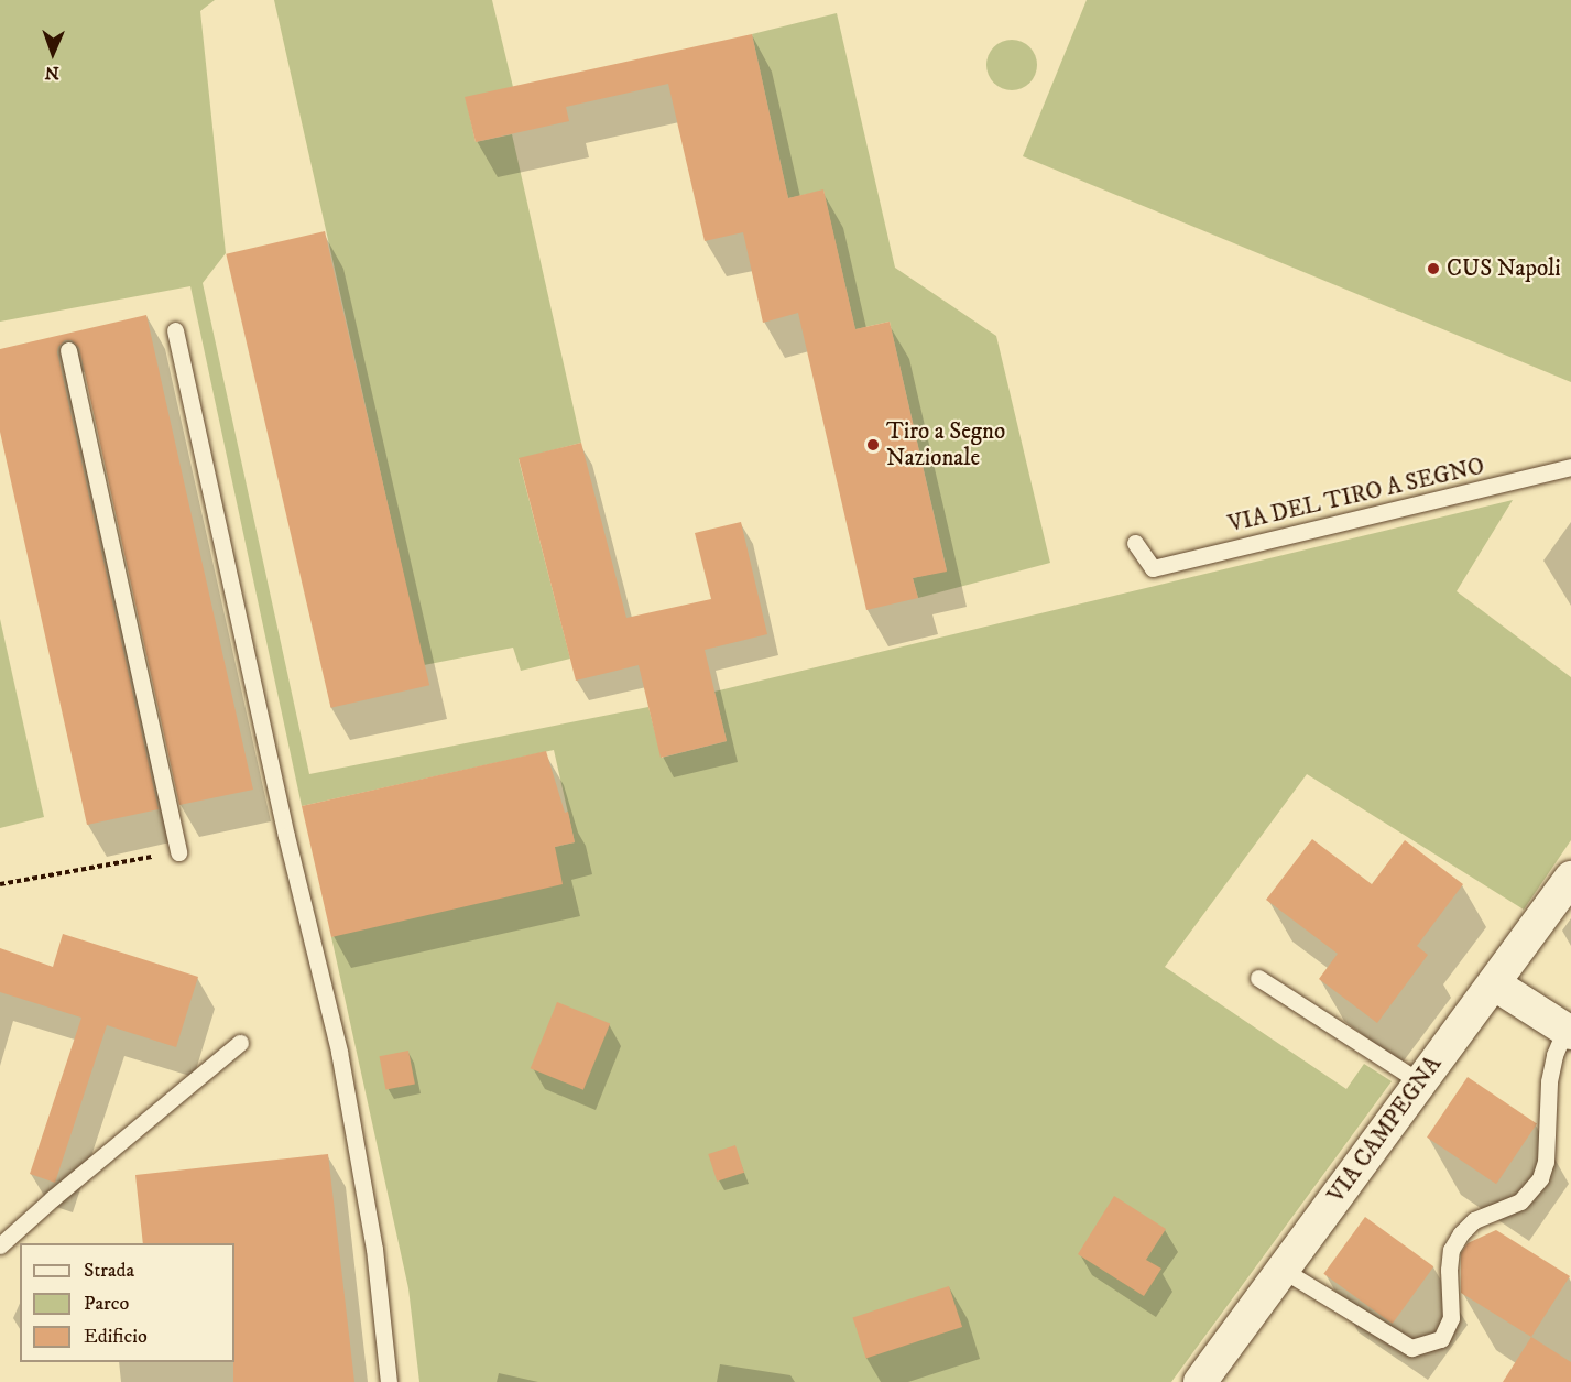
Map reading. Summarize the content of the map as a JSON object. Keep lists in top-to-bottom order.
{
  "streets": {
    "street": ["VIA CAMPEGNA"],
    "lane": ["VIA DEL TIRO A SEGNO"]
  },
  "places": ["CUS Napoli", "Tiro a Segno Nazionale"],
  "legend": ["Strada", "Parco", "Edificio"],
  "north": "bottom"
}
